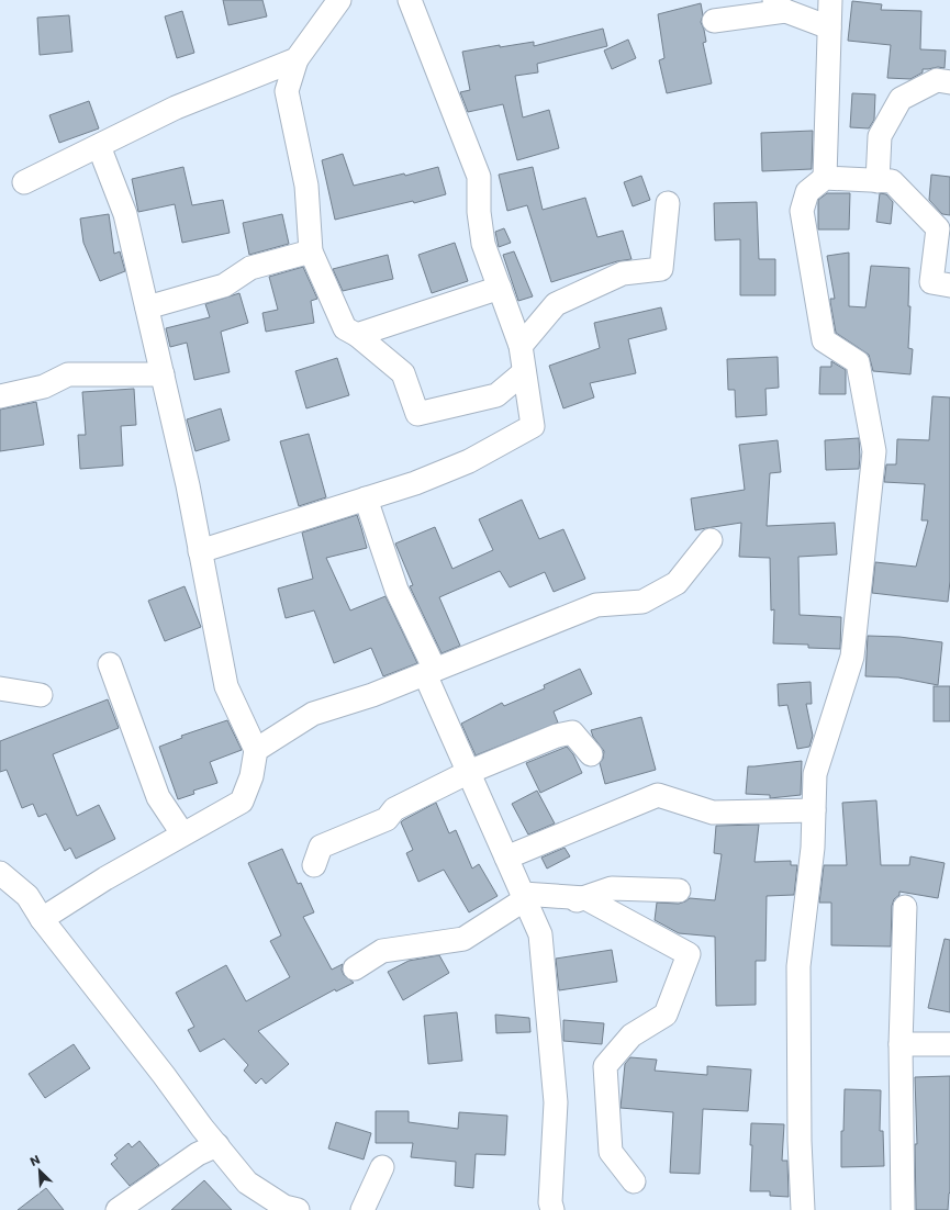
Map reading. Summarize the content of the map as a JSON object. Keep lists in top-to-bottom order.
{
  "north": "top left"
}
